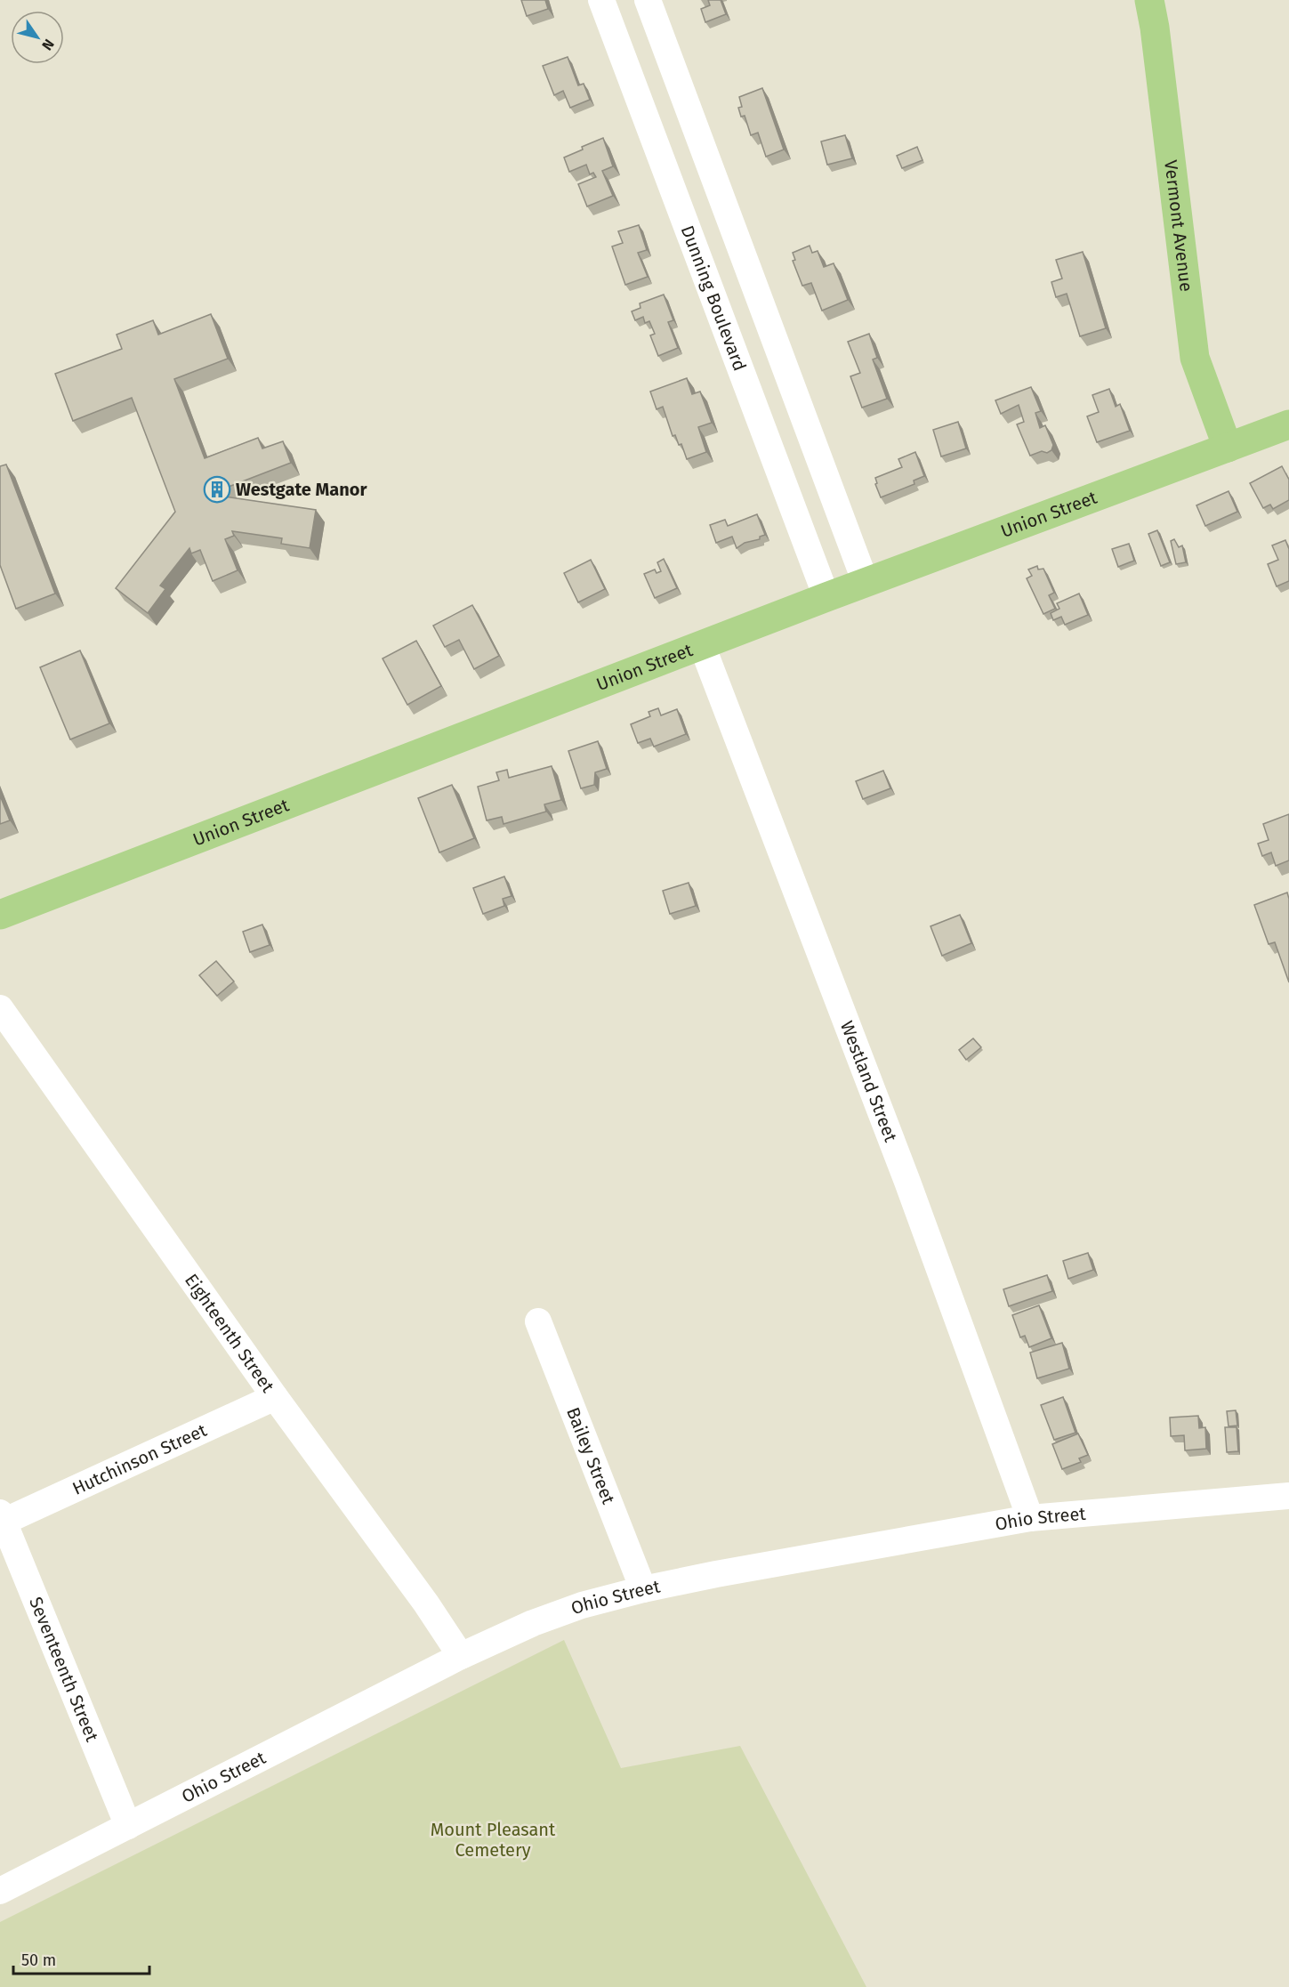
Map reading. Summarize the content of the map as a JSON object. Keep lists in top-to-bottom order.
{
  "streets": {
    "main road": ["Vermont Avenue", "Union Street"],
    "street": [
      "Dunning Boulevard",
      "Westland Street",
      "Eighteenth Street",
      "Bailey Street",
      "Hutchinson Street",
      "Ohio Street",
      "Seventeenth Street"
    ]
  },
  "crossings": [
    ["Vermont Avenue", "Union Street"],
    ["Dunning Boulevard", "Union Street"],
    ["Union Street", "Westland Street"],
    ["Westland Street", "Ohio Street"],
    ["Eighteenth Street", "Hutchinson Street"],
    ["Eighteenth Street", "Ohio Street"],
    ["Bailey Street", "Ohio Street"],
    ["Hutchinson Street", "Seventeenth Street"],
    ["Ohio Street", "Seventeenth Street"]
  ],
  "parks": ["Mount Pleasant Cemetery"],
  "places": {
    "building": ["Westgate Manor"]
  },
  "scale_bar": "50 m",
  "north": "bottom right"
}
